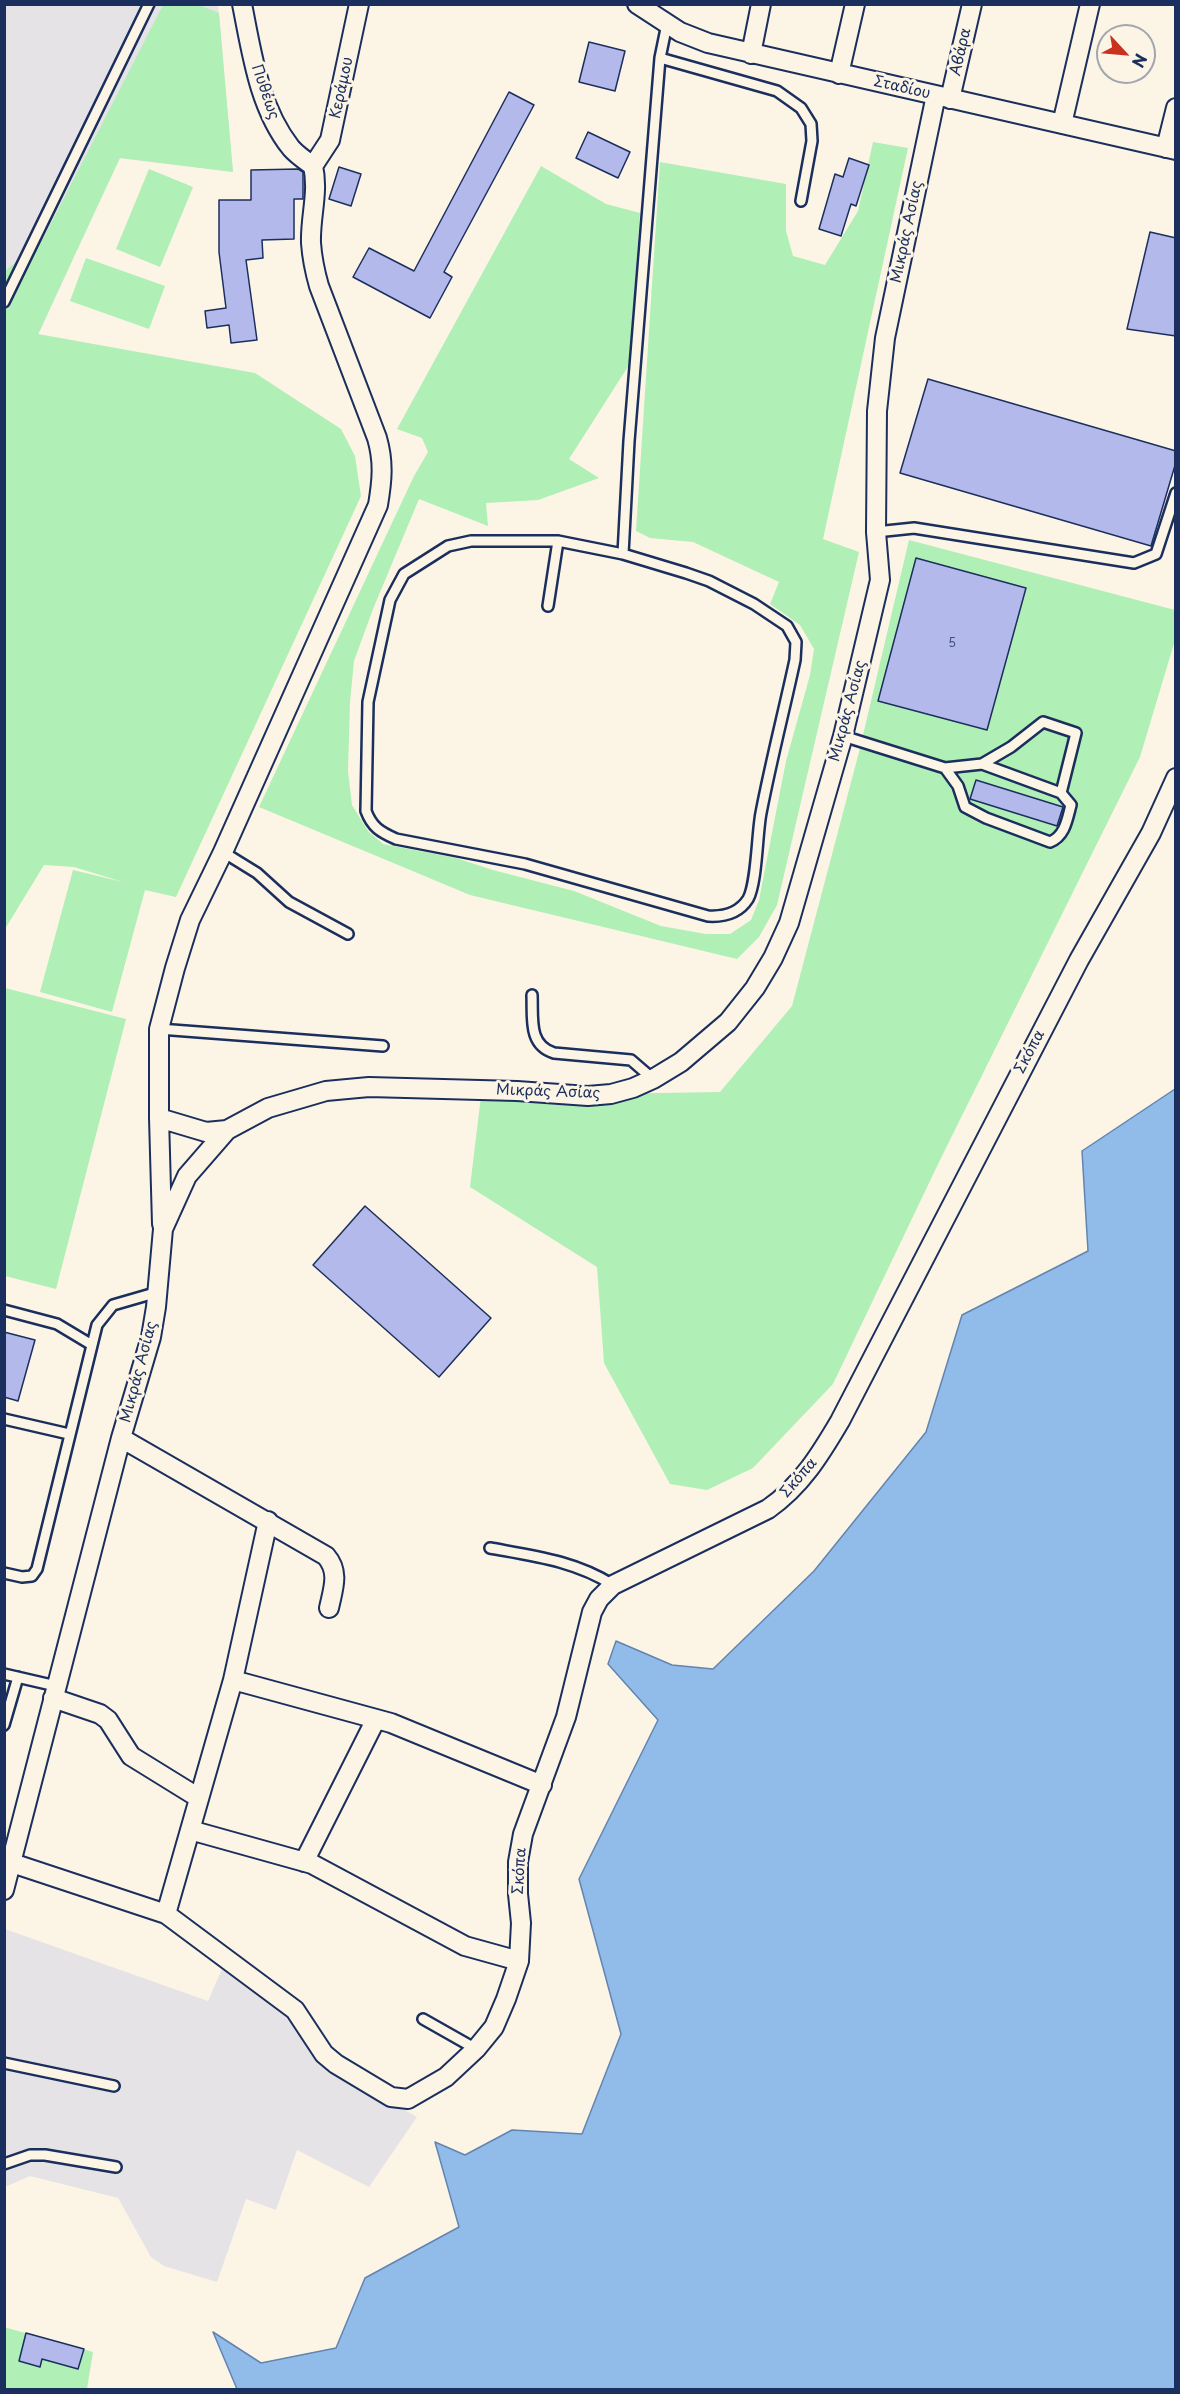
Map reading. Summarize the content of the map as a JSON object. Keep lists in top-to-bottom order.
{
  "streets": {
    "street": [
      "Αβάρα",
      "Κεράμου",
      "Σταδίου",
      "Πυθέως",
      "Μικράς Ασίας",
      "Σκόπα"
    ]
  },
  "crossings": [
    ["Αβάρα", "Σταδίου"],
    ["Αβάρα", "Μικράς Ασίας"],
    ["Κεράμου", "Πυθέως"],
    ["Σταδίου", "Μικράς Ασίας"]
  ],
  "house_numbers": ["5"],
  "north": "bottom right"
}
